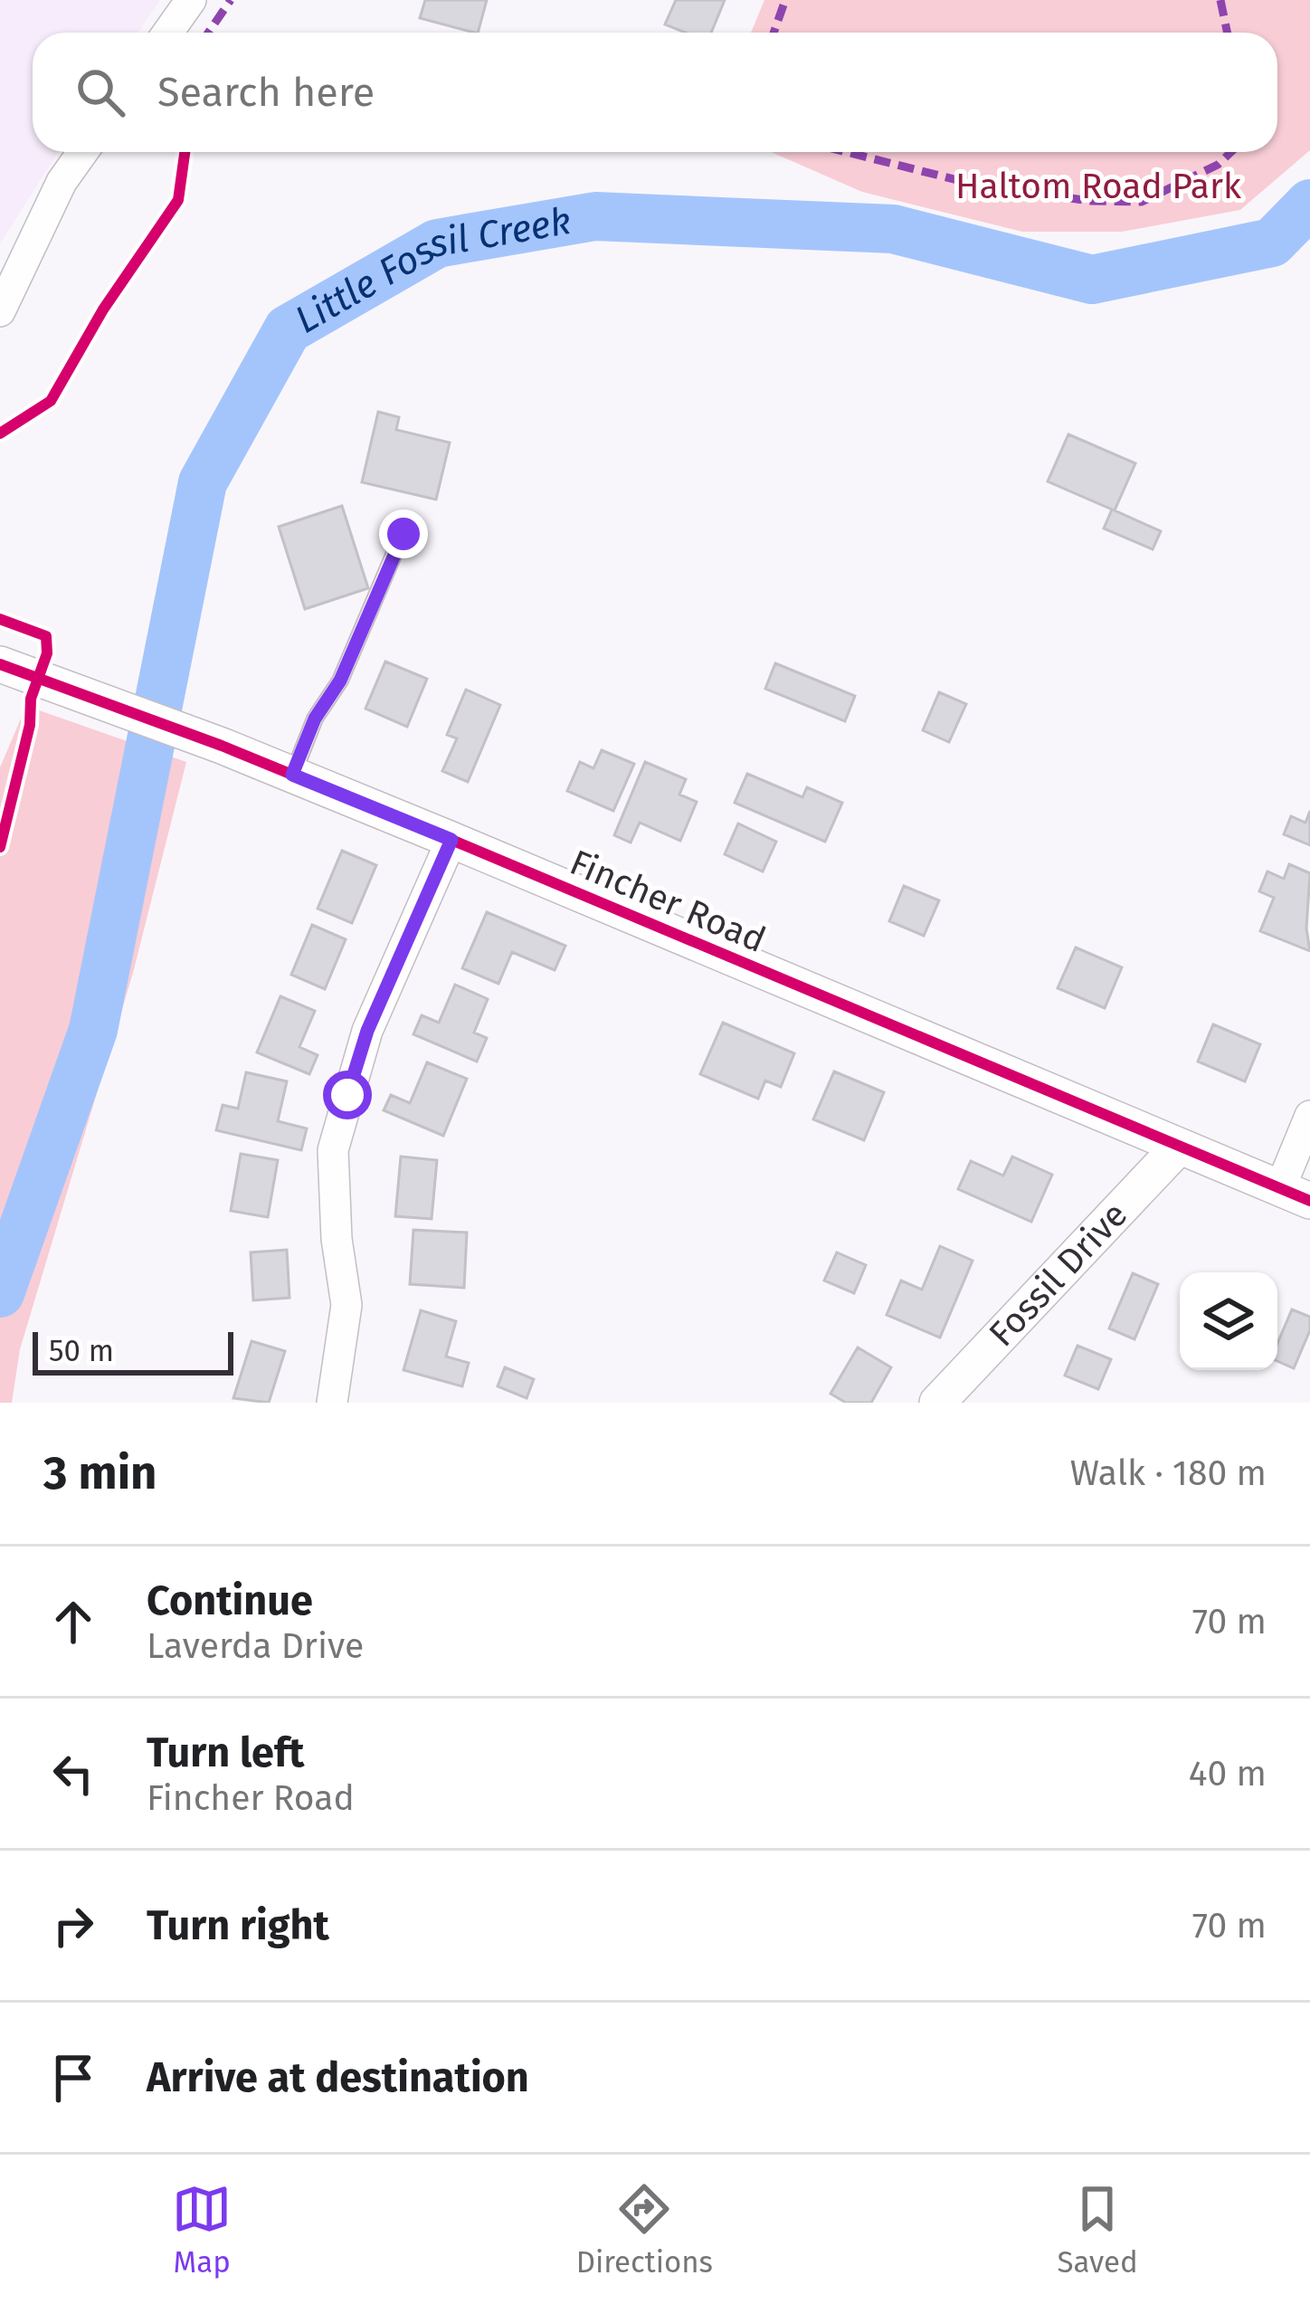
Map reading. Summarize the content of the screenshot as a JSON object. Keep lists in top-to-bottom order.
{
  "streets": {
    "street": ["Fincher Road", "Fossil Drive"]
  },
  "crossings": [
    ["Fincher Road", "Fossil Drive"]
  ],
  "water": ["Little Fossil Creek"],
  "parks": ["Haltom Road Park"],
  "scale_bar": "50 m",
  "page": {
    "search": "Search here",
    "scale": "50 m",
    "heading": ["3 min", "Walk · 180 m"],
    "list": [
      ["Continue", "Laverda Drive", "70 m"],
      ["Turn left", "Fincher Road", "40 m"],
      ["Turn right", "70 m"],
      "Arrive at destination"
    ],
    "nav": ["Map", "Directions", "Saved"]
  }
}
